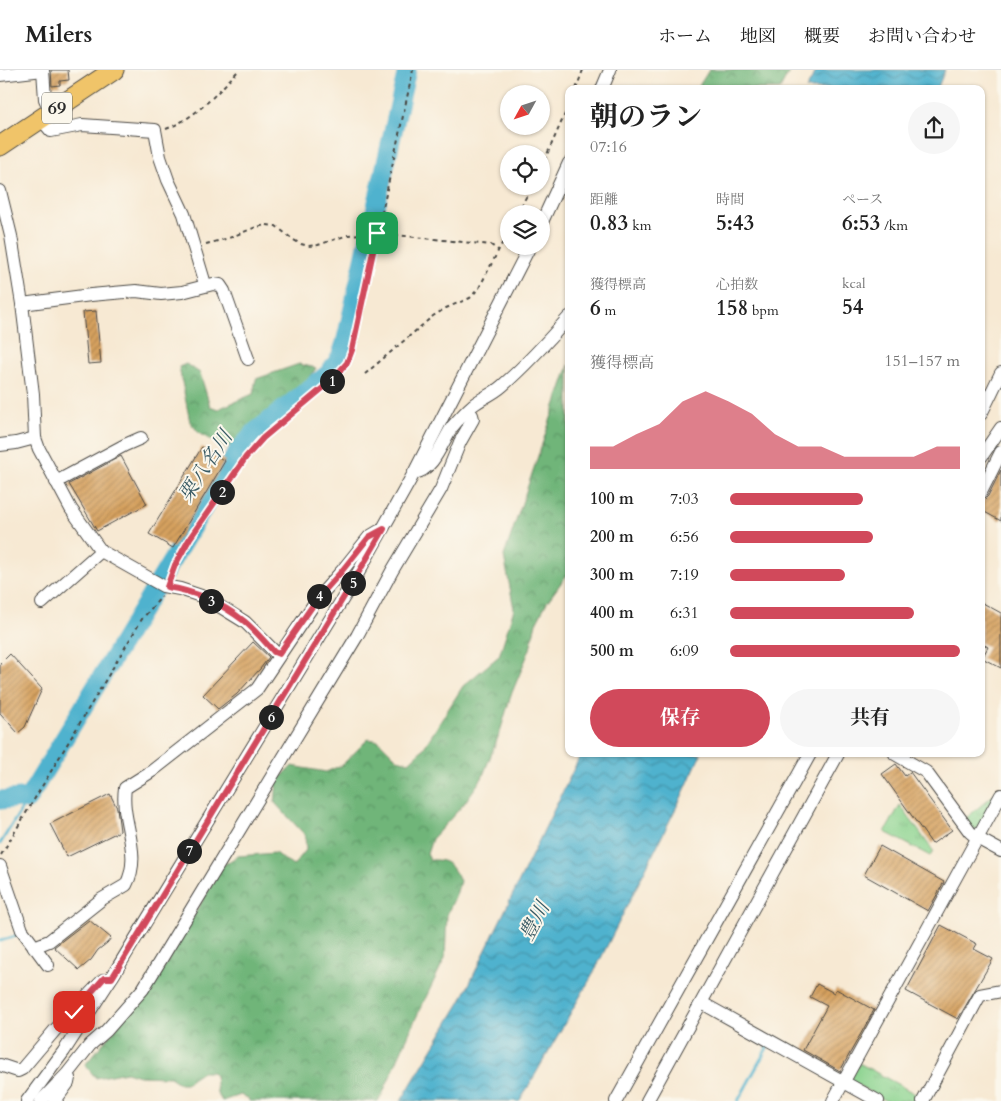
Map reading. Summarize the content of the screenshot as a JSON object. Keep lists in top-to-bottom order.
{
  "streets": {
    "main road": ["69"]
  },
  "water": ["栗八名川", "豊川"],
  "north": "bottom left",
  "page": {
    "header": "Milers",
    "nav": [
      "ホーム",
      "地図",
      "概要",
      "お問い合わせ"
    ],
    "heading": ["朝のラン", "07:16"],
    "stats": [
      ["距離", "0.83 km"],
      ["時間", "5:43"],
      ["ペース", "6:53 /km"],
      ["獲得標高", "6 m"],
      ["心拍数", "158 bpm"],
      ["kcal", "54"]
    ],
    "chart": ["獲得標高", "151–157 m"],
    "pins": [
      "1",
      "2",
      "5",
      "4",
      "3",
      "6",
      "7"
    ],
    "list": [
      {
        "name": "100 m",
        "note": "7:03"
      },
      {
        "name": "200 m",
        "note": "6:56"
      },
      {
        "name": "300 m",
        "note": "7:19"
      },
      {
        "name": "400 m",
        "note": "6:31"
      },
      {
        "name": "500 m",
        "note": "6:09"
      }
    ],
    "buttons": ["保存", "共有"]
  }
}
